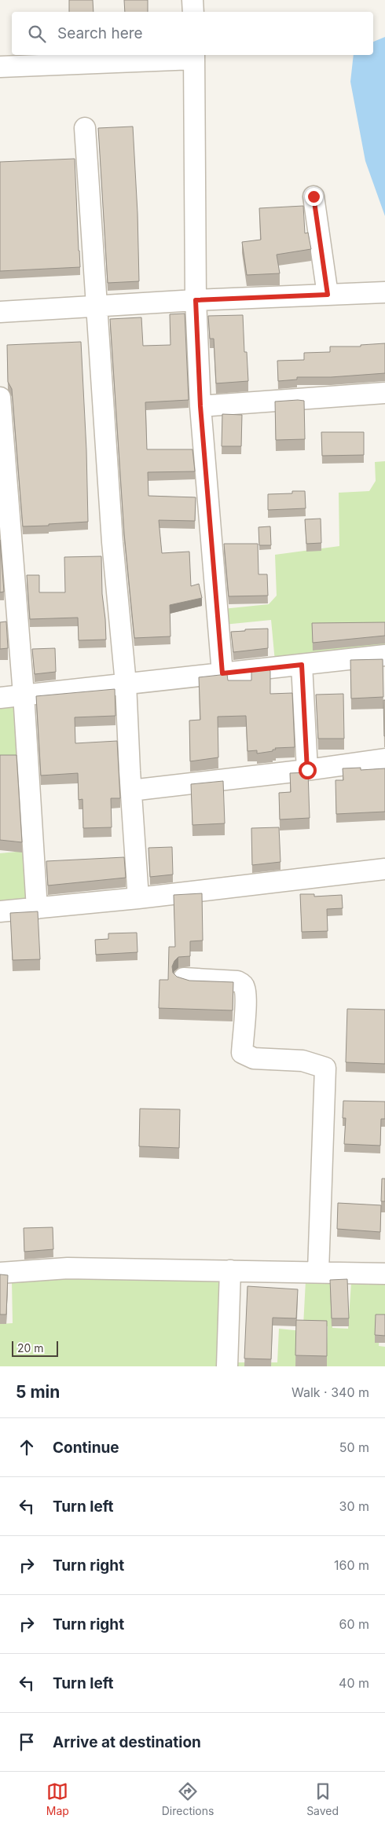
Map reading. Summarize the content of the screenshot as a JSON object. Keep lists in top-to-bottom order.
{
  "scale_bar": "20 m",
  "page": {
    "search": "Search here",
    "scale": "20 m",
    "heading": ["5 min", "Walk · 340 m"],
    "list": [
      ["Continue", "50 m"],
      ["Turn left", "30 m"],
      ["Turn right", "160 m"],
      ["Turn right", "60 m"],
      ["Turn left", "40 m"],
      "Arrive at destination"
    ],
    "nav": ["Map", "Directions", "Saved"]
  }
}
